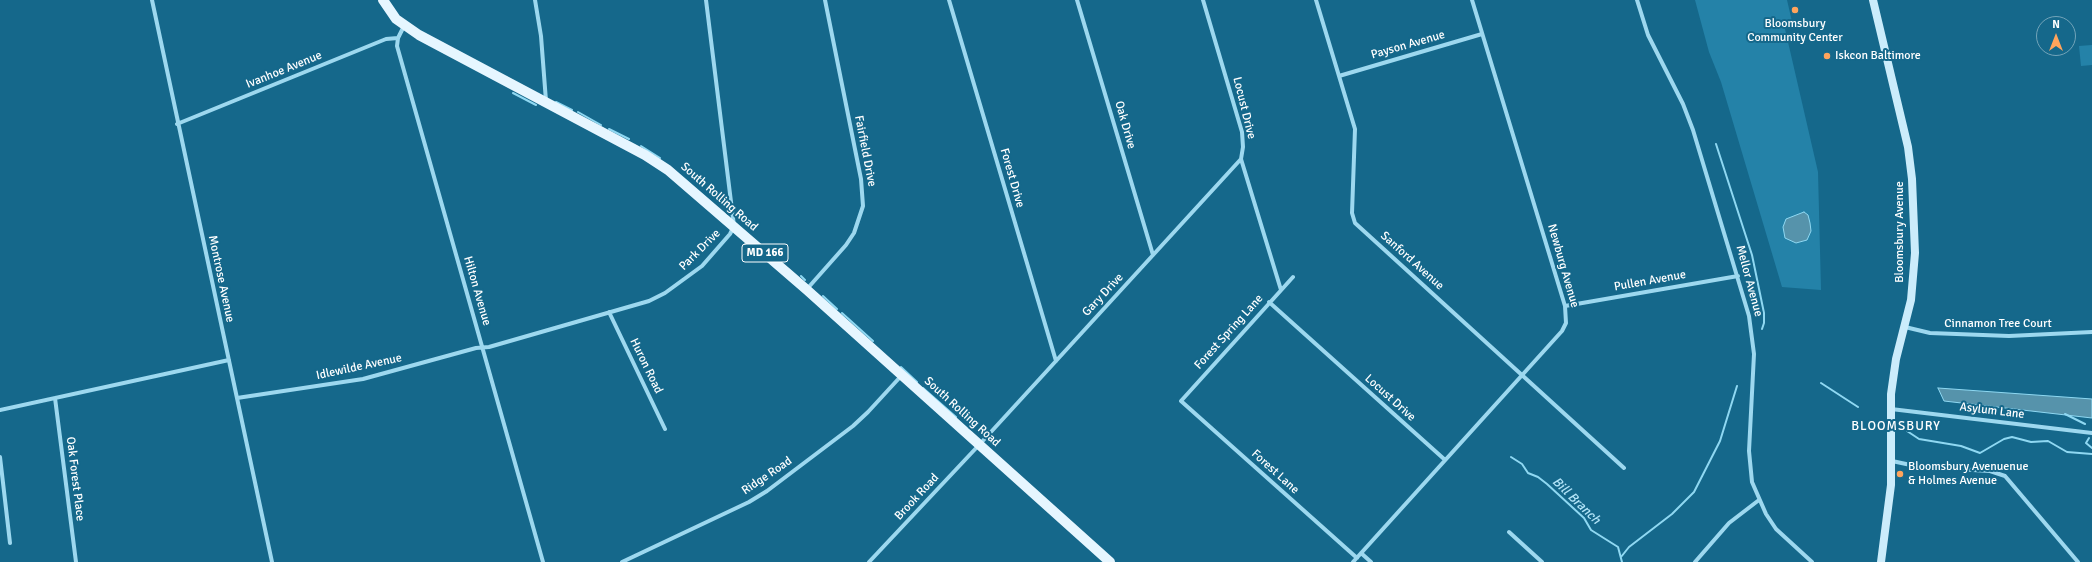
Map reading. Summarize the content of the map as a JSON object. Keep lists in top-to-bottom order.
{
  "streets": {
    "main road": ["South Rolling Road", "Bloomsbury Avenue", "MD 166"],
    "street": [
      "Payson Avenue",
      "Ivanhoe Avenue",
      "Locust Drive",
      "Oak Drive",
      "Fairfield Drive",
      "Forest Drive",
      "Park Drive",
      "Sanford Avenue",
      "Newburg Avenue",
      "Montrose Avenue",
      "Pullen Avenue",
      "Mellor Avenue",
      "Hilton Avenue",
      "Gary Drive",
      "Cinnamon Tree Court",
      "Forest Spring Lane",
      "Huron Road",
      "Idlewilde Avenue",
      "Asylum Lane",
      "Forest Lane",
      "Ridge Road",
      "Oak Forest Place",
      "Brook Road"
    ]
  },
  "crossings": [
    ["Payson Avenue", "Sanford Avenue"],
    ["Payson Avenue", "Newburg Avenue"],
    ["Ivanhoe Avenue", "Montrose Avenue"],
    ["Ivanhoe Avenue", "Hilton Avenue"],
    ["Locust Drive", "Newburg Avenue"],
    ["Locust Drive", "Gary Drive"],
    ["Locust Drive", "Forest Spring Lane"],
    ["Oak Drive", "Gary Drive"],
    ["Fairfield Drive", "South Rolling Road"],
    ["Forest Drive", "Gary Drive"],
    ["South Rolling Road", "Park Drive"],
    ["South Rolling Road", "Gary Drive"],
    ["South Rolling Road", "Ridge Road"],
    ["South Rolling Road", "Brook Road"],
    ["Bloomsbury Avenue", "Cinnamon Tree Court"],
    ["Bloomsbury Avenue", "Asylum Lane"],
    ["Park Drive", "Hilton Avenue"],
    ["Park Drive", "Huron Road"],
    ["Park Drive", "Idlewilde Avenue"],
    ["Sanford Avenue", "Newburg Avenue"],
    ["Newburg Avenue", "Pullen Avenue"],
    ["Newburg Avenue", "Forest Lane"],
    ["Montrose Avenue", "Idlewilde Avenue"],
    ["Pullen Avenue", "Mellor Avenue"],
    ["Hilton Avenue", "Idlewilde Avenue"],
    ["Gary Drive", "Brook Road"],
    ["Forest Spring Lane", "Forest Lane"]
  ],
  "districts": ["BLOOMSBURY"],
  "water": ["Bill Branch"],
  "places": ["Bloomsbury Community Center", "Iskcon Baltimore", "Bloomsbury Avenuenue & Holmes Avenue"],
  "north": "top"
}
